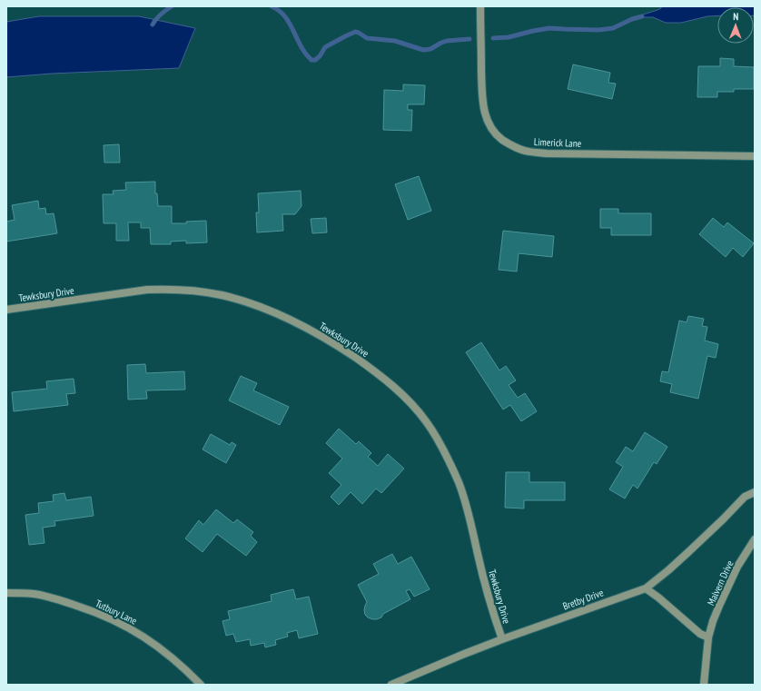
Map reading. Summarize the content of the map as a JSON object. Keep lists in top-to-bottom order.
{
  "streets": {
    "street": [
      "Limerick Lane",
      "Tewksbury Drive",
      "Malvern Drive",
      "Bretby Drive",
      "Tutbury Lane"
    ]
  },
  "crossings": [
    ["Tewksbury Drive", "Bretby Drive"]
  ],
  "north": "top"
}
